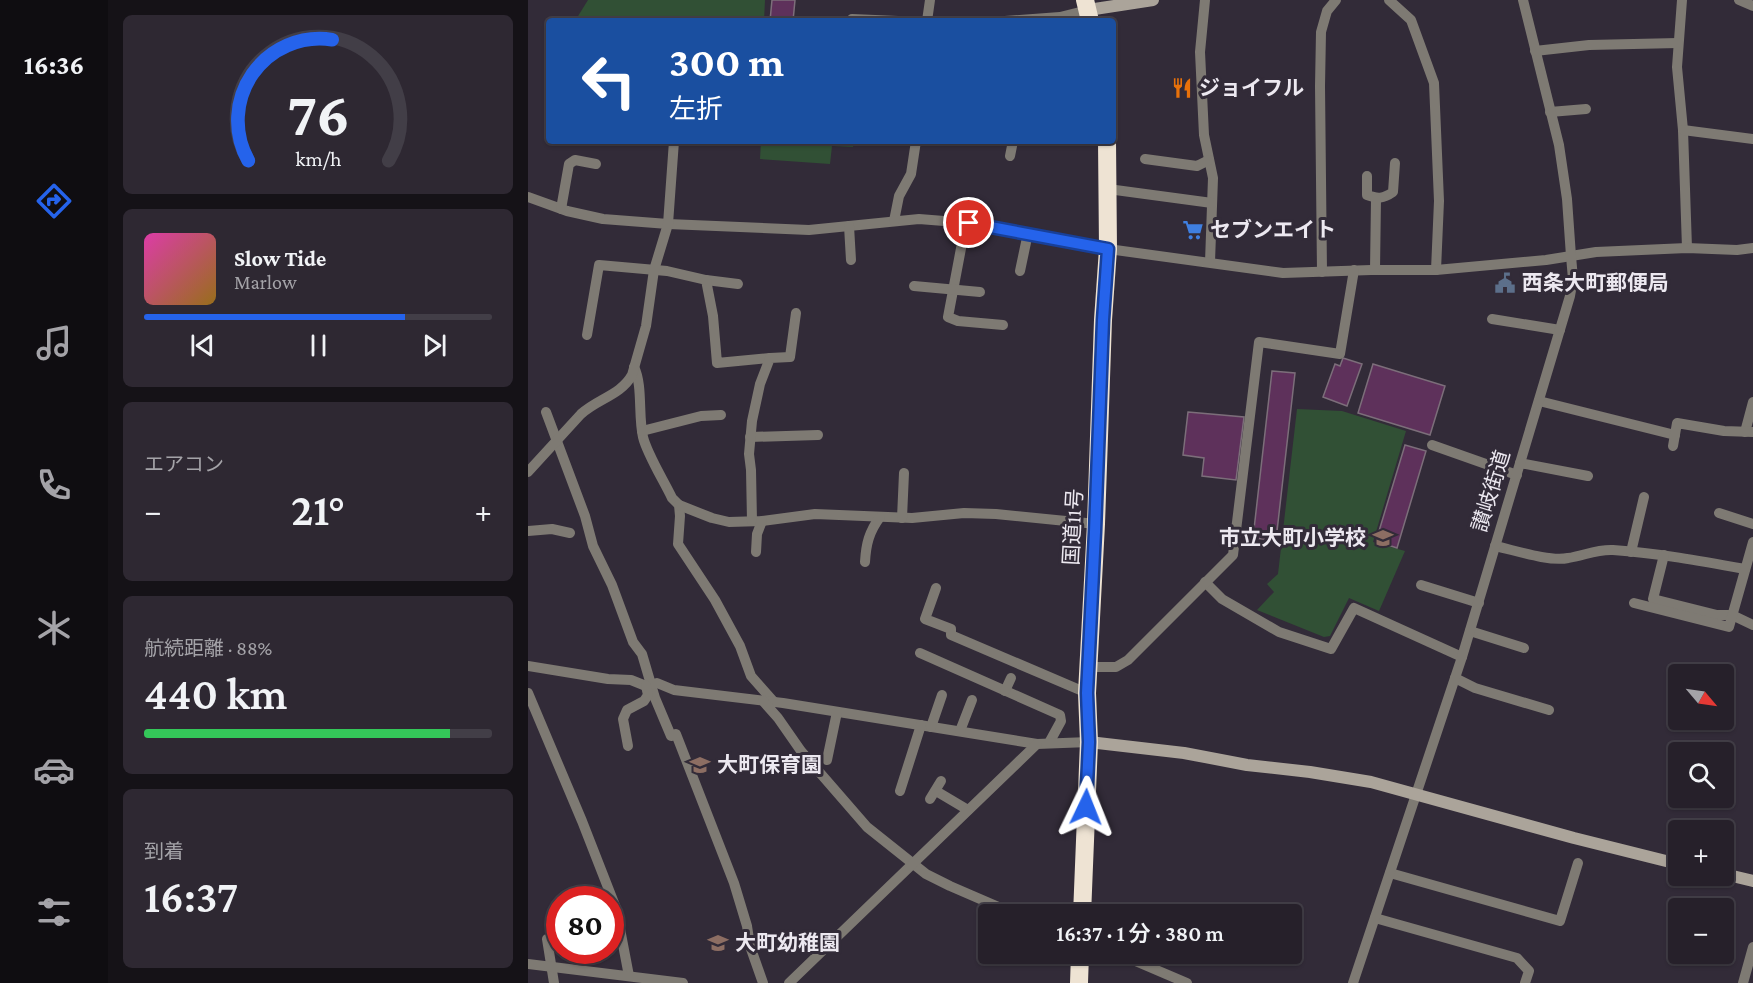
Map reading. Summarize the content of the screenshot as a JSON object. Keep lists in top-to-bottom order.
{
  "streets": {
    "highway": ["国道11号"],
    "street": ["讃岐街道"]
  },
  "places": {
    "restaurant": ["ジョイフル"],
    "supermarket": ["セブンエイト"],
    "public building": ["西条大町郵便局"],
    "school or university": ["市立大町小学校", "大町保育園", "大町幼稚園"]
  },
  "north": "bottom right",
  "page": {
    "tabs": "16:36",
    "turn": ["300 m", "左折"],
    "song": ["Slow Tide", "Marlow"],
    "tile": [
      "エアコン",
      ["航続距離 · 88%", "440 km"],
      ["到着", "16:37"]
    ],
    "heat": ["−", "21°", "+"],
    "map_buttons": ["+", "−"],
    "limit": "80",
    "trip": "16:37 · 1 分 · 380 m",
    "gauge": ["76", "km/h"]
  }
}
